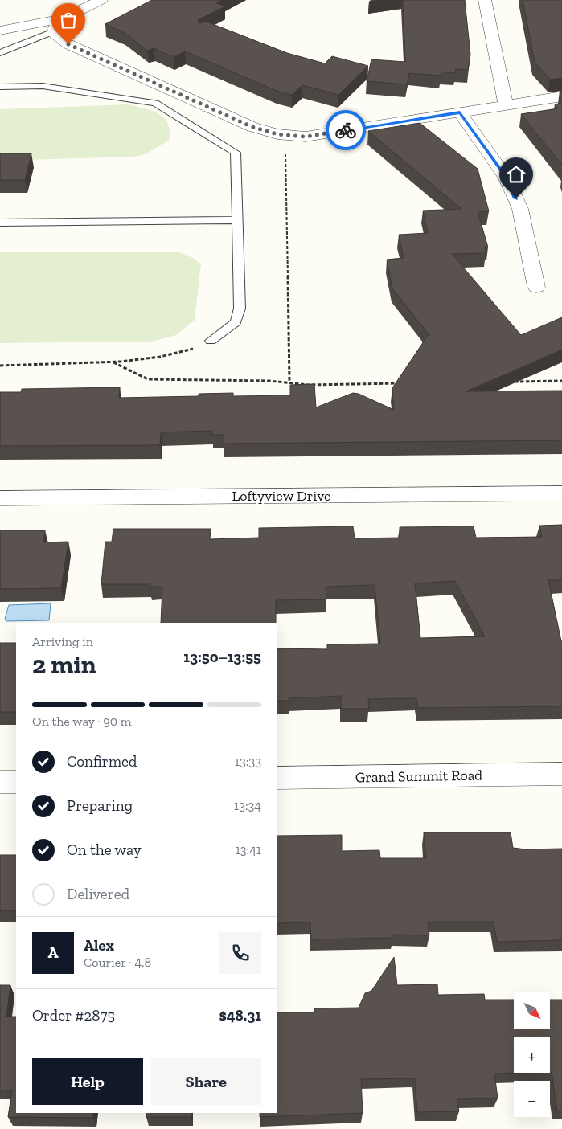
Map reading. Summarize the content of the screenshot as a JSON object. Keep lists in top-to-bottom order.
{
  "streets": {
    "street": ["Loftyview Drive", "Grand Summit Road"]
  },
  "north": "bottom right",
  "page": {
    "heading": ["2 min", "Arriving in", "13:50–13:55"],
    "panel": [
      "Alex",
      "Courier · 4.8",
      "Order #2875",
      "$48.31"
    ],
    "bar": "On the way · 90 m",
    "list": [
      ["Confirmed", "13:33"],
      ["Preparing", "13:34"],
      ["On the way", "13:41"],
      "Delivered"
    ],
    "round": "A",
    "map_buttons": ["+", "−"],
    "buttons": ["Help", "Share"]
  }
}
